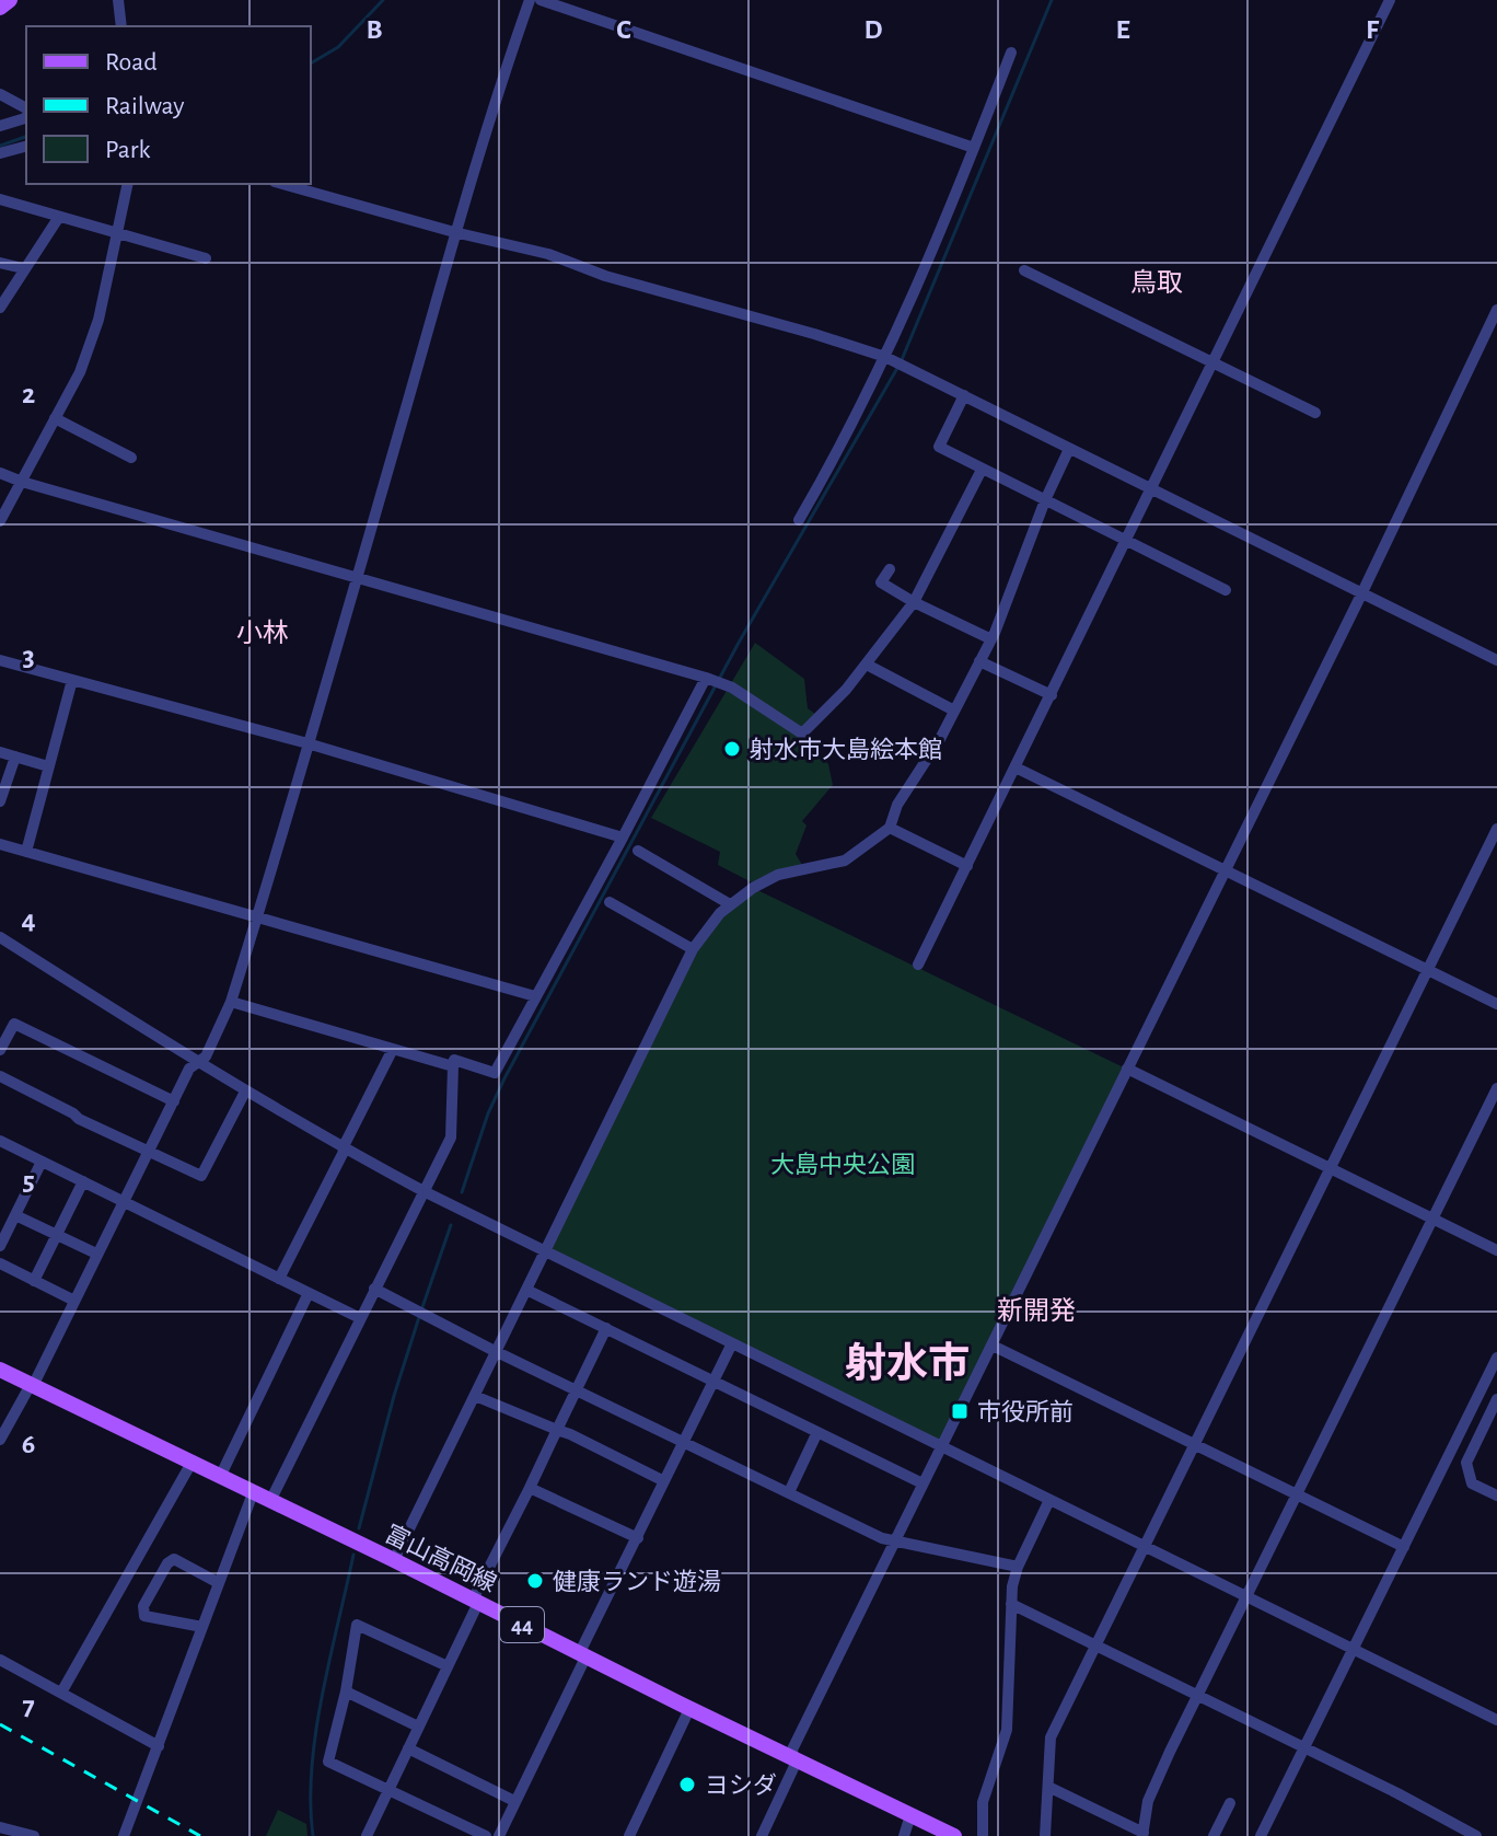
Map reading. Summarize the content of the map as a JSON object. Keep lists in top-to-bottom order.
{
  "streets": {
    "main road": ["富山高岡線", "44"]
  },
  "districts": [
    "鳥取",
    "小林",
    "新開発",
    "射水市"
  ],
  "parks": ["大島中央公園"],
  "places": {
    "other": ["射水市大島絵本館", "健康ランド遊湯", "ヨシダ"],
    "transit": ["市役所前"]
  },
  "legend": ["Road", "Railway", "Park"],
  "grid": {
    "columns": [
      "B",
      "C",
      "D",
      "E",
      "F"
    ],
    "rows": [
      "2",
      "3",
      "4",
      "5",
      "6",
      "7"
    ]
  }
}
